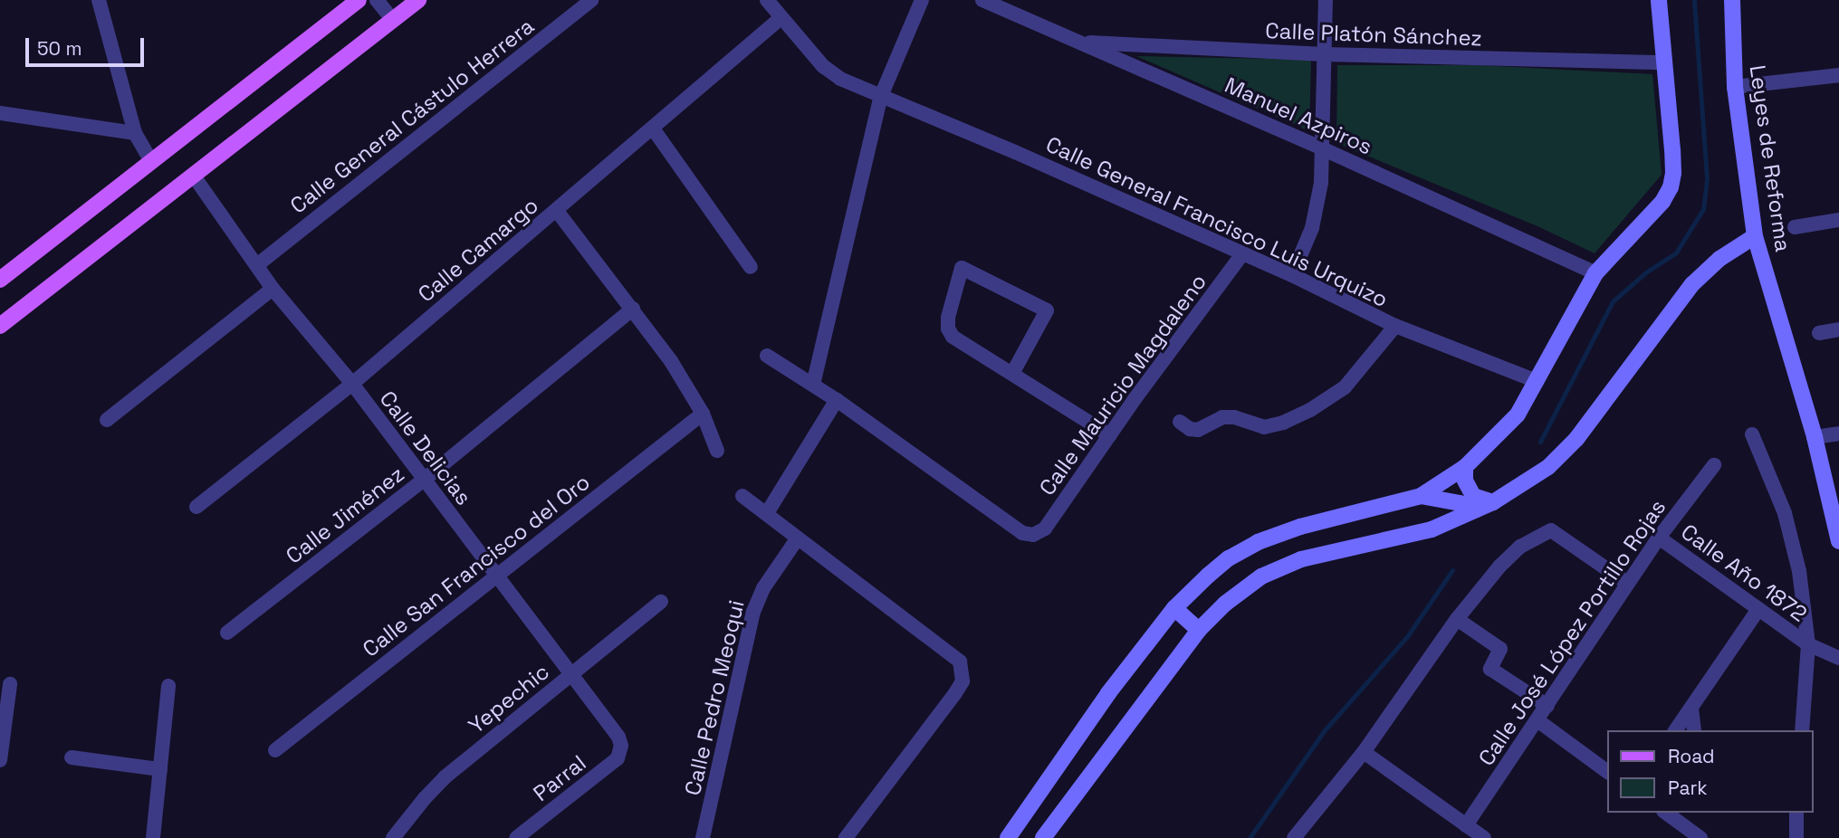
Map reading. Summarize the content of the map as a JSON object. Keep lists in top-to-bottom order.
{
  "streets": {
    "street": [
      "Calle Platón Sánchez",
      "Calle General Cástulo Herrera",
      "Manuel Azpiros",
      "Leyes de Reforma",
      "Calle General Francisco Luis Urquizo",
      "Calle Camargo",
      "Calle Mauricio Magdaleno",
      "Calle Delicias",
      "Calle Jiménez",
      "Calle San Francisco del Oro",
      "Calle Año 1872",
      "Calle José López Portillo Rojas",
      "Calle Pedro Meoqui",
      "Yepechic",
      "Parral"
    ]
  },
  "crossings": [
    ["Calle Platón Sánchez", "Manuel Azpiros"],
    ["Calle General Cástulo Herrera", "Calle Delicias"],
    ["Calle General Francisco Luis Urquizo", "Calle Camargo"],
    ["Calle General Francisco Luis Urquizo", "Calle Mauricio Magdaleno"],
    ["Calle Camargo", "Calle Delicias"],
    ["Calle Delicias", "Calle Jiménez"],
    ["Calle Delicias", "Calle San Francisco del Oro"],
    ["Calle Delicias", "Yepechic"],
    ["Calle Delicias", "Parral"],
    ["Calle Año 1872", "Calle José López Portillo Rojas"]
  ],
  "legend": ["Road", "Park"],
  "scale_bar": "50 m"
}
